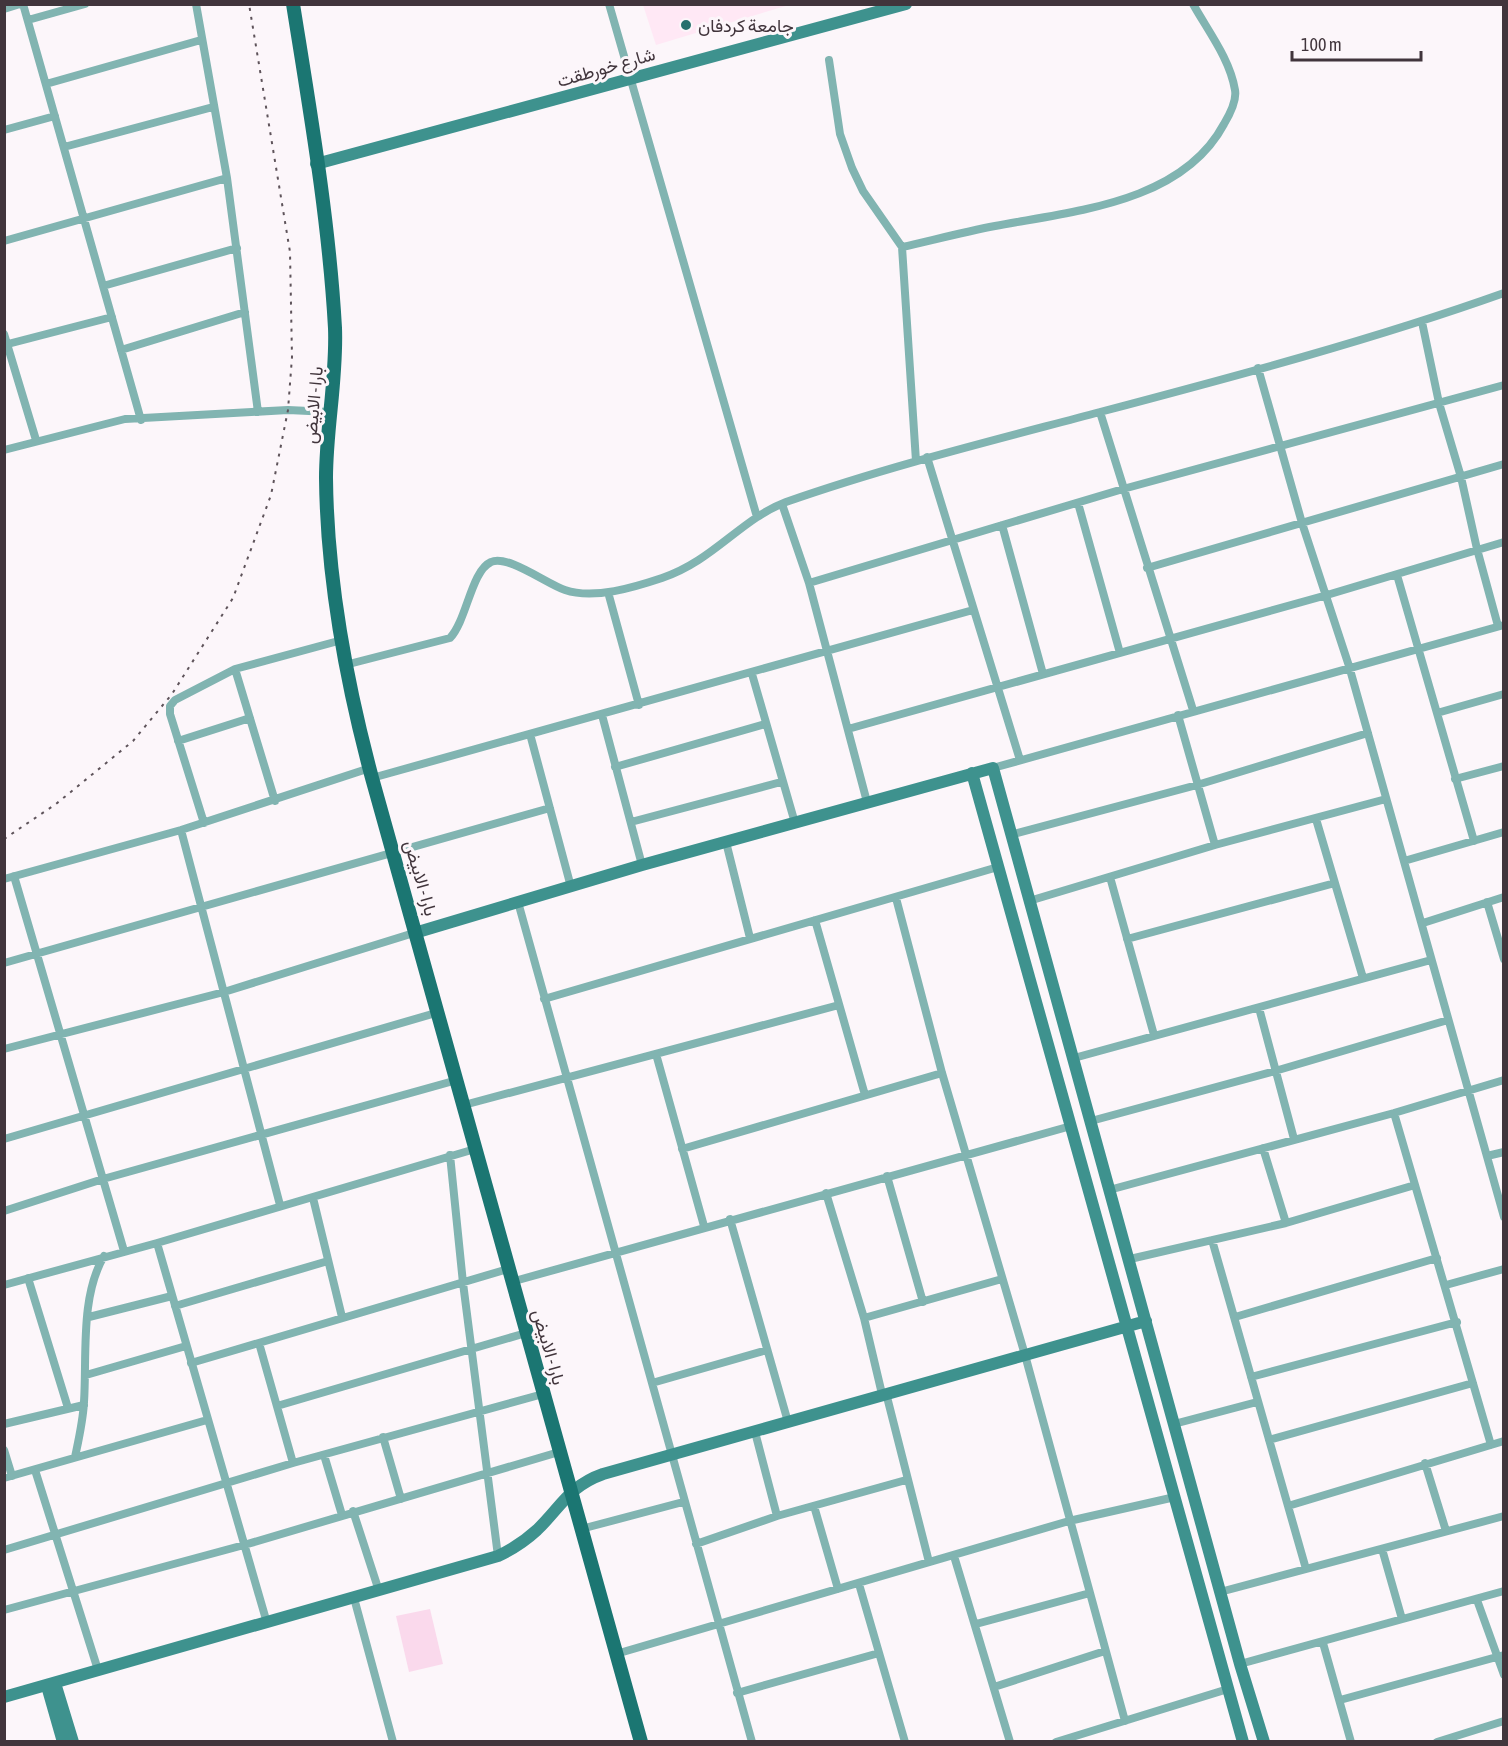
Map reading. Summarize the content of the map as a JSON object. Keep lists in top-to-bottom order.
{
  "streets": {
    "main road": ["شارع خورطقت", "بارا - الابيض"]
  },
  "crossings": [
    ["شارع خورطقت", "بارا - الابيض"]
  ],
  "places": ["جامعة كردفان"],
  "scale_bar": "100 m"
}
